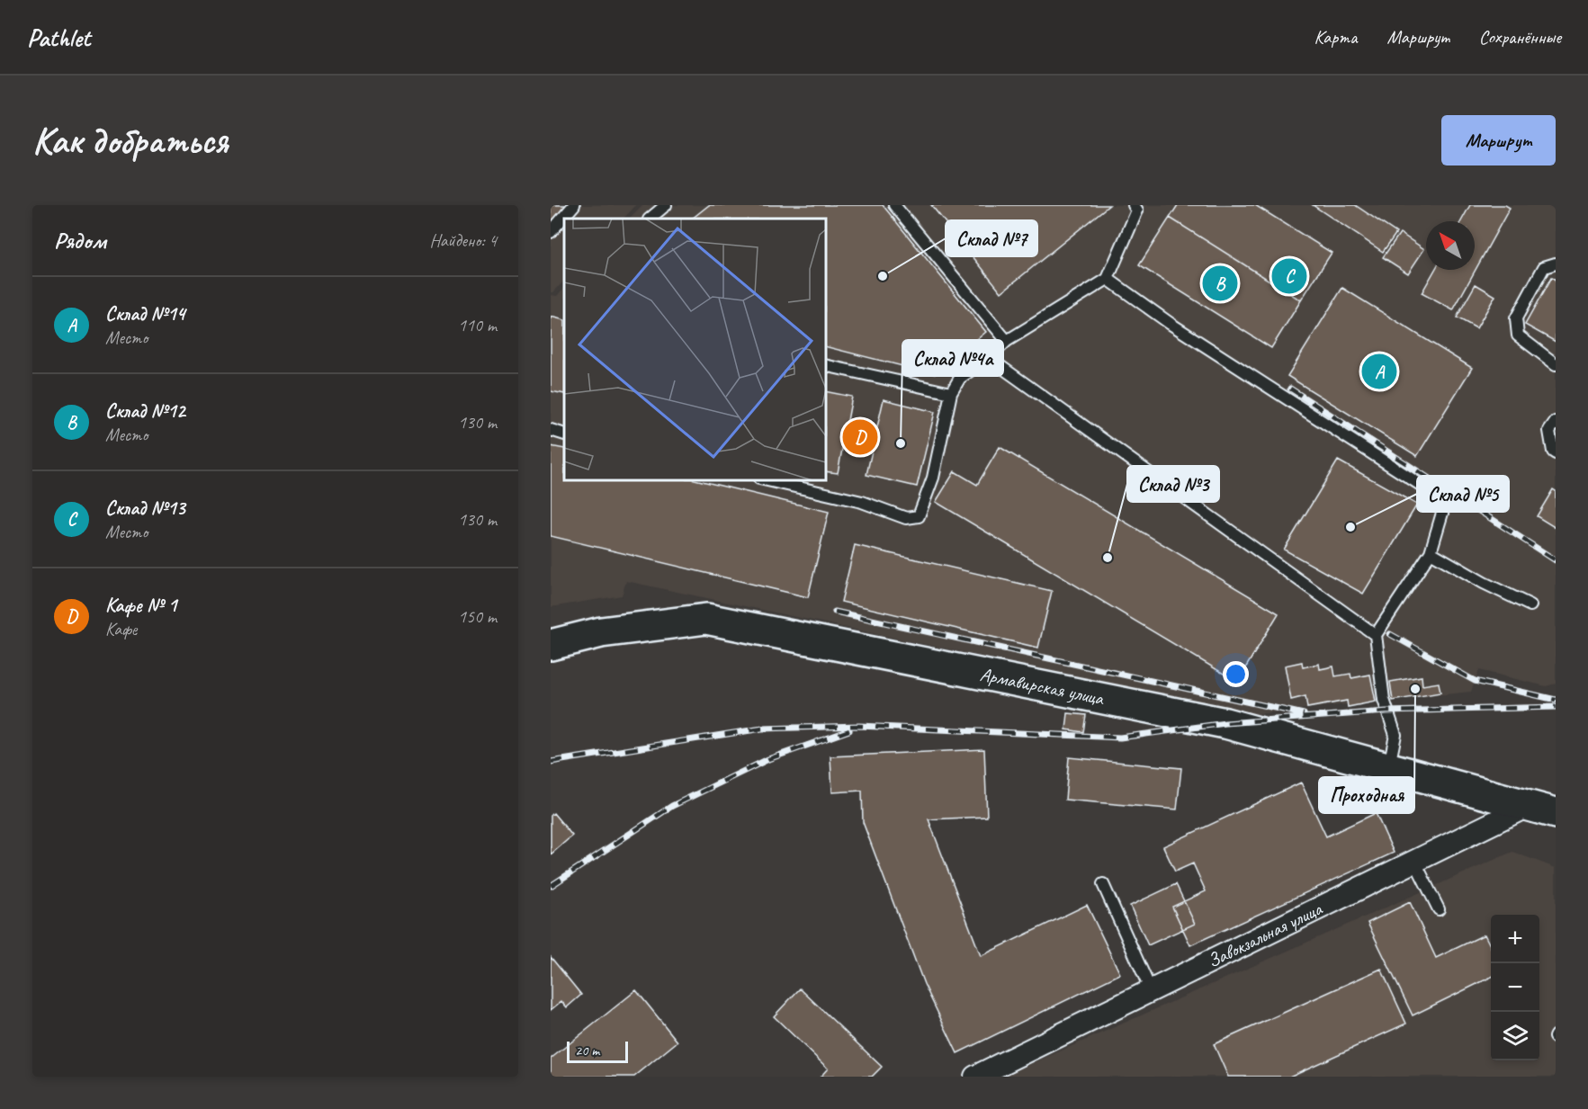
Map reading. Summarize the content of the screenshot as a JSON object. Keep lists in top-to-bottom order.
{
  "streets": {
    "main road": ["Армавирская улица"],
    "street": ["Завокзальная улица"]
  },
  "crossings": [
    ["Армавирская улица", "Завокзальная улица"]
  ],
  "places": [
    "Склад №7",
    "Склад №4а",
    "Склад №5",
    "Склад №3",
    "Проходная"
  ],
  "scale_bar": "20 m",
  "north": "top left",
  "page": {
    "header": "Pathlet",
    "nav": ["Карта", "Маршрут", "Сохранённые"],
    "buttons": "Маршрут",
    "title": "Как добраться",
    "heading": ["Рядом", "Найдено: 4"],
    "pins": [
      "C",
      "B",
      "A",
      "D"
    ],
    "list": [
      {
        "mark": "A",
        "name": "Склад №14",
        "note": "Место",
        "value": "110 m"
      },
      {
        "mark": "B",
        "name": "Склад №12",
        "note": "Место",
        "value": "130 m"
      },
      {
        "mark": "C",
        "name": "Склад №13",
        "note": "Место",
        "value": "130 m"
      },
      {
        "mark": "D",
        "name": "Кафе № 1",
        "note": "Кафе",
        "value": "150 m"
      }
    ],
    "map_buttons": ["+", "−"],
    "scale": "20 m"
  }
}
